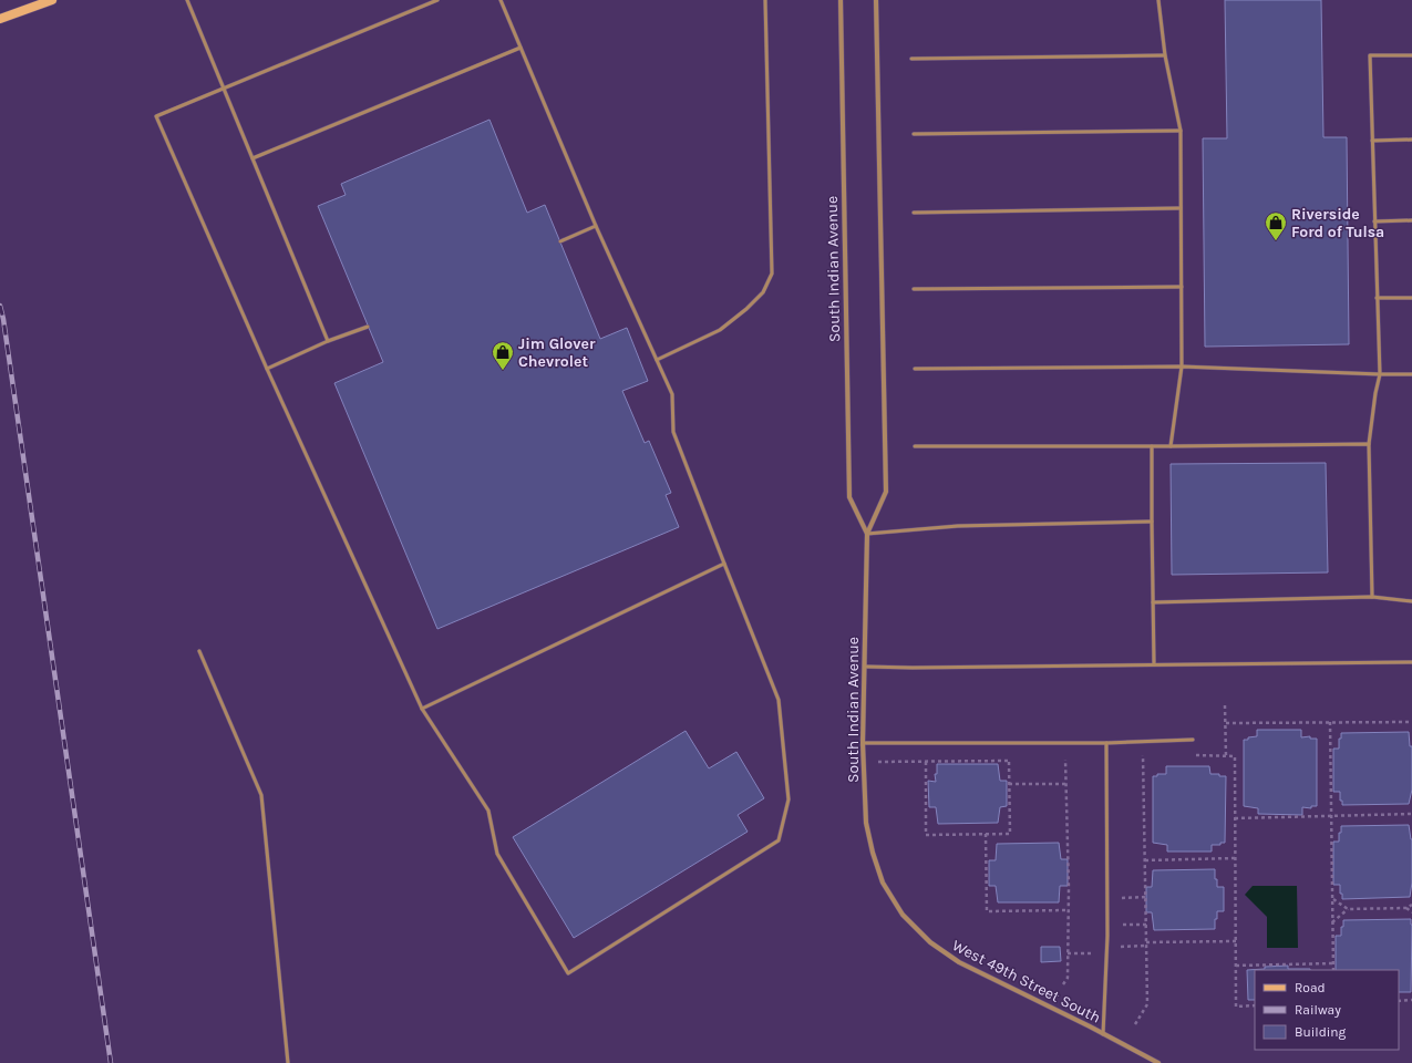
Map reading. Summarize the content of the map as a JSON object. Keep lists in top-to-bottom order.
{
  "streets": {
    "street": ["South Indian Avenue", "West 49th Street South"]
  },
  "crossings": [
    ["South Indian Avenue", "West 49th Street South"]
  ],
  "places": {
    "shop": ["Riverside Ford of Tulsa", "Jim Glover Chevrolet"]
  },
  "legend": ["Road", "Railway", "Building"]
}
